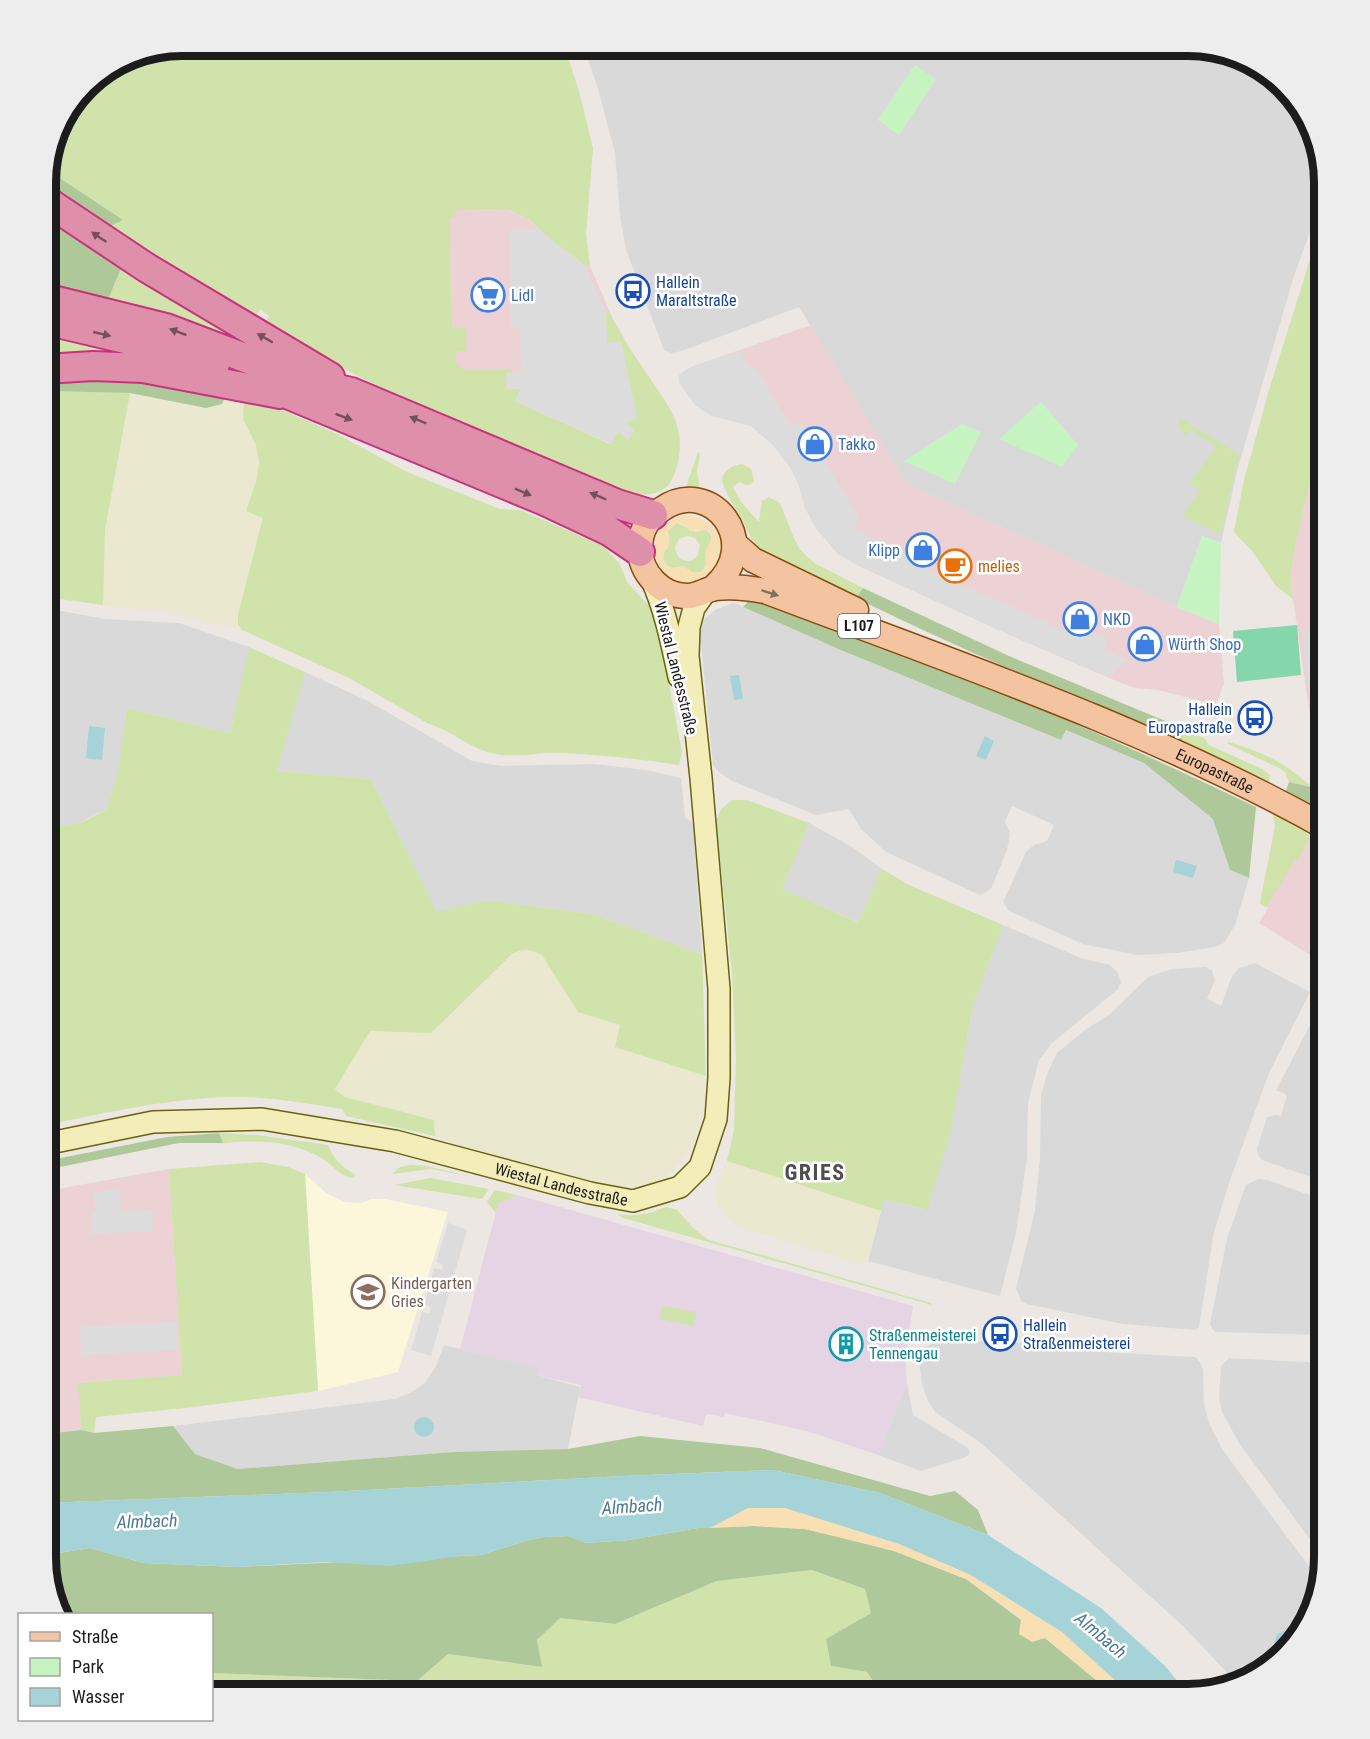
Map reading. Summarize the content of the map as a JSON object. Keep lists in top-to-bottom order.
{
  "streets": {
    "main road": ["L107", "Wiestal Landesstraße", "Europastraße"]
  },
  "crossings": [
    ["Wiestal Landesstraße", "Europastraße"]
  ],
  "districts": ["GRIES"],
  "water": ["Almbach"],
  "places": {
    "bus stop": ["Hallein Maraltstraße", "Hallein Europastraße", "Hallein Straßenmeisterei"],
    "supermarket": ["Lidl"],
    "shop": [
      "Takko",
      "Klipp",
      "NKD",
      "Würth Shop"
    ],
    "cafe": ["melies"],
    "school or university": ["Kindergarten Gries"],
    "building": ["Straßenmeisterei Tennengau"]
  },
  "legend": ["Straße", "Park", "Wasser"]
}
